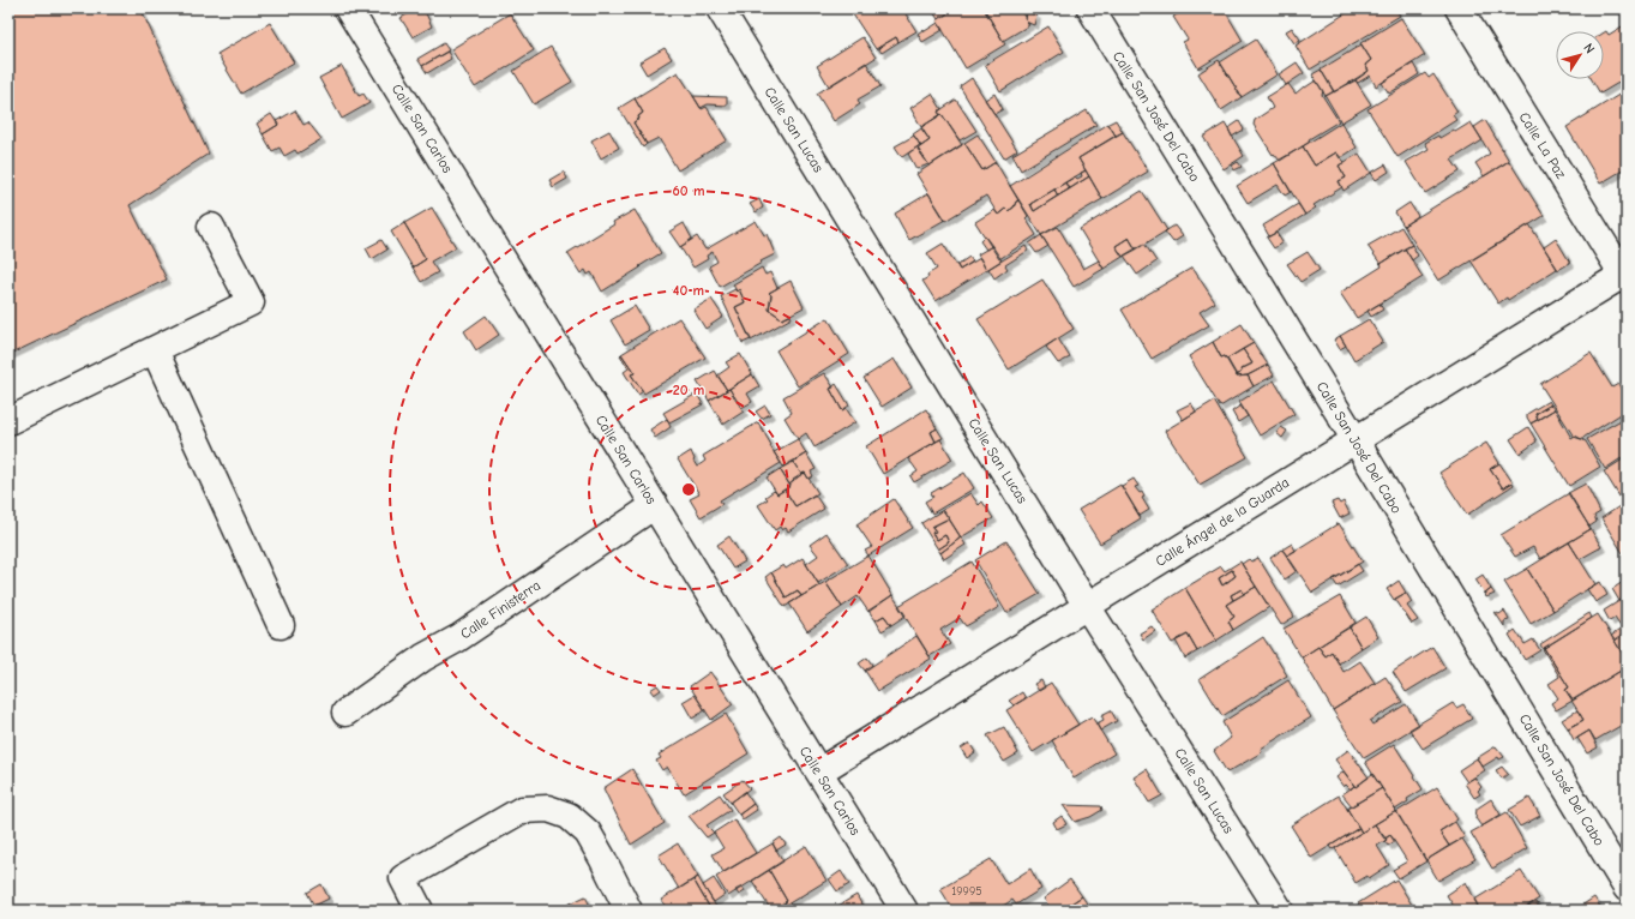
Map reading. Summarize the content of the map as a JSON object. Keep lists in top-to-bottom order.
{
  "streets": {
    "street": [
      "Calle San José Del Cabo",
      "Calle San Carlos",
      "Calle San Lucas",
      "Calle La Paz",
      "Calle Ángel de la Guarda",
      "Calle Finisterra"
    ]
  },
  "crossings": [
    ["Calle San José Del Cabo", "Calle Ángel de la Guarda"],
    ["Calle San Carlos", "Calle Ángel de la Guarda"],
    ["Calle San Carlos", "Calle Finisterra"],
    ["Calle San Lucas", "Calle Ángel de la Guarda"],
    ["Calle La Paz", "Calle Ángel de la Guarda"]
  ],
  "house_numbers": ["19995"],
  "north": "top right",
  "rings": ["60 m", "40 m", "20 m"]
}
